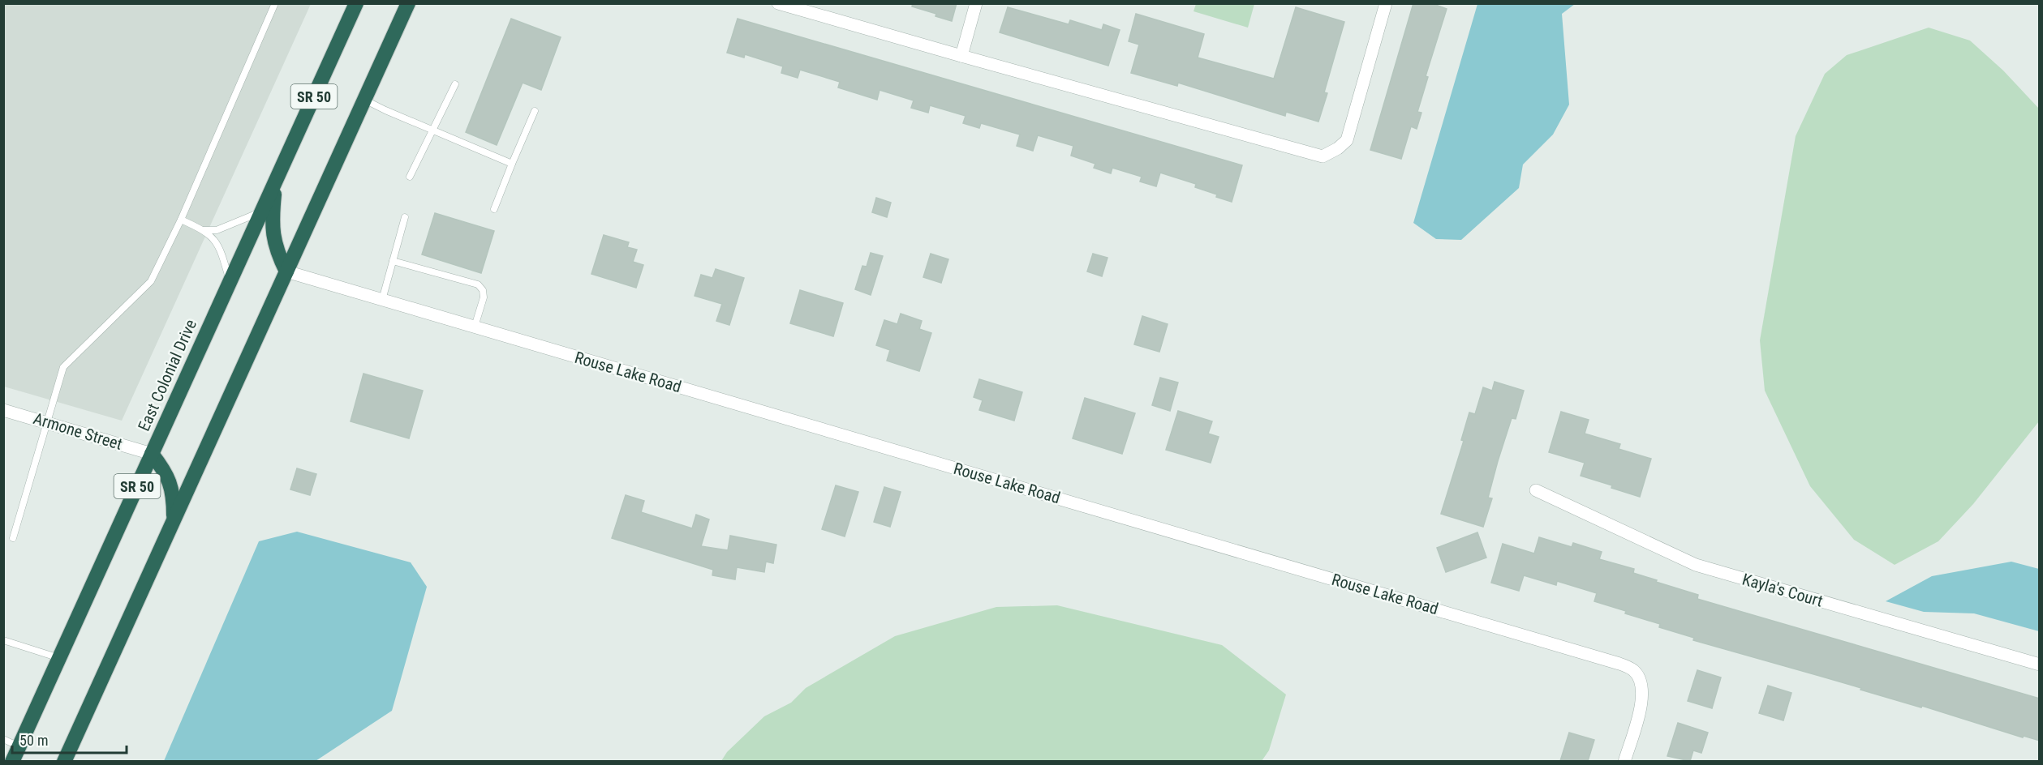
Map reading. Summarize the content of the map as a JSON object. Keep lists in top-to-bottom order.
{
  "streets": {
    "highway": ["SR 50", "East Colonial Drive"],
    "street": ["Rouse Lake Road", "Armone Street", "Kayla's Court"]
  },
  "crossings": [
    ["SR 50", "Rouse Lake Road"],
    ["East Colonial Drive", "Armone Street"]
  ],
  "scale_bar": "50 m"
}
